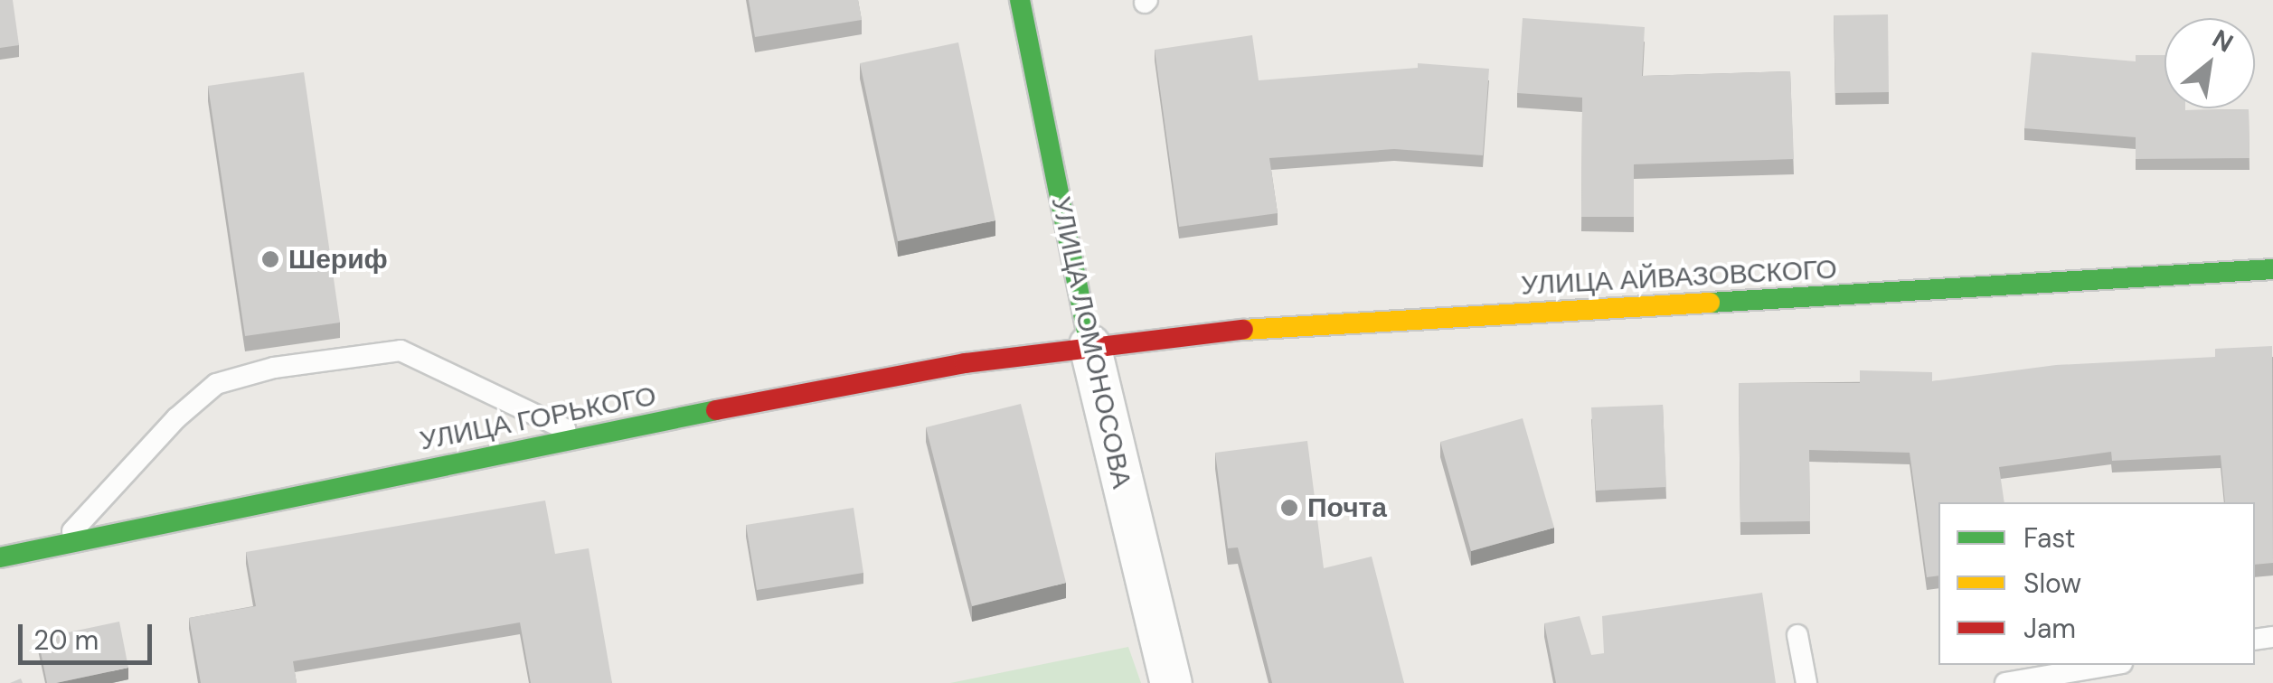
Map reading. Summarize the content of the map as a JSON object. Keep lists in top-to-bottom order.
{
  "streets": {
    "street": ["УЛИЦА АЙВАЗОВСКОГО", "УЛИЦА ЛОМОНОСОВА", "УЛИЦА ГОРЬКОГО"]
  },
  "crossings": [
    ["УЛИЦА АЙВАЗОВСКОГО", "УЛИЦА ЛОМОНОСОВА"],
    ["УЛИЦА АЙВАЗОВСКОГО", "УЛИЦА ГОРЬКОГО"],
    ["УЛИЦА ЛОМОНОСОВА", "УЛИЦА ГОРЬКОГО"]
  ],
  "places": ["Шериф", "Почта"],
  "legend": ["Fast", "Slow", "Jam"],
  "scale_bar": "20 m",
  "north": "top right"
}
